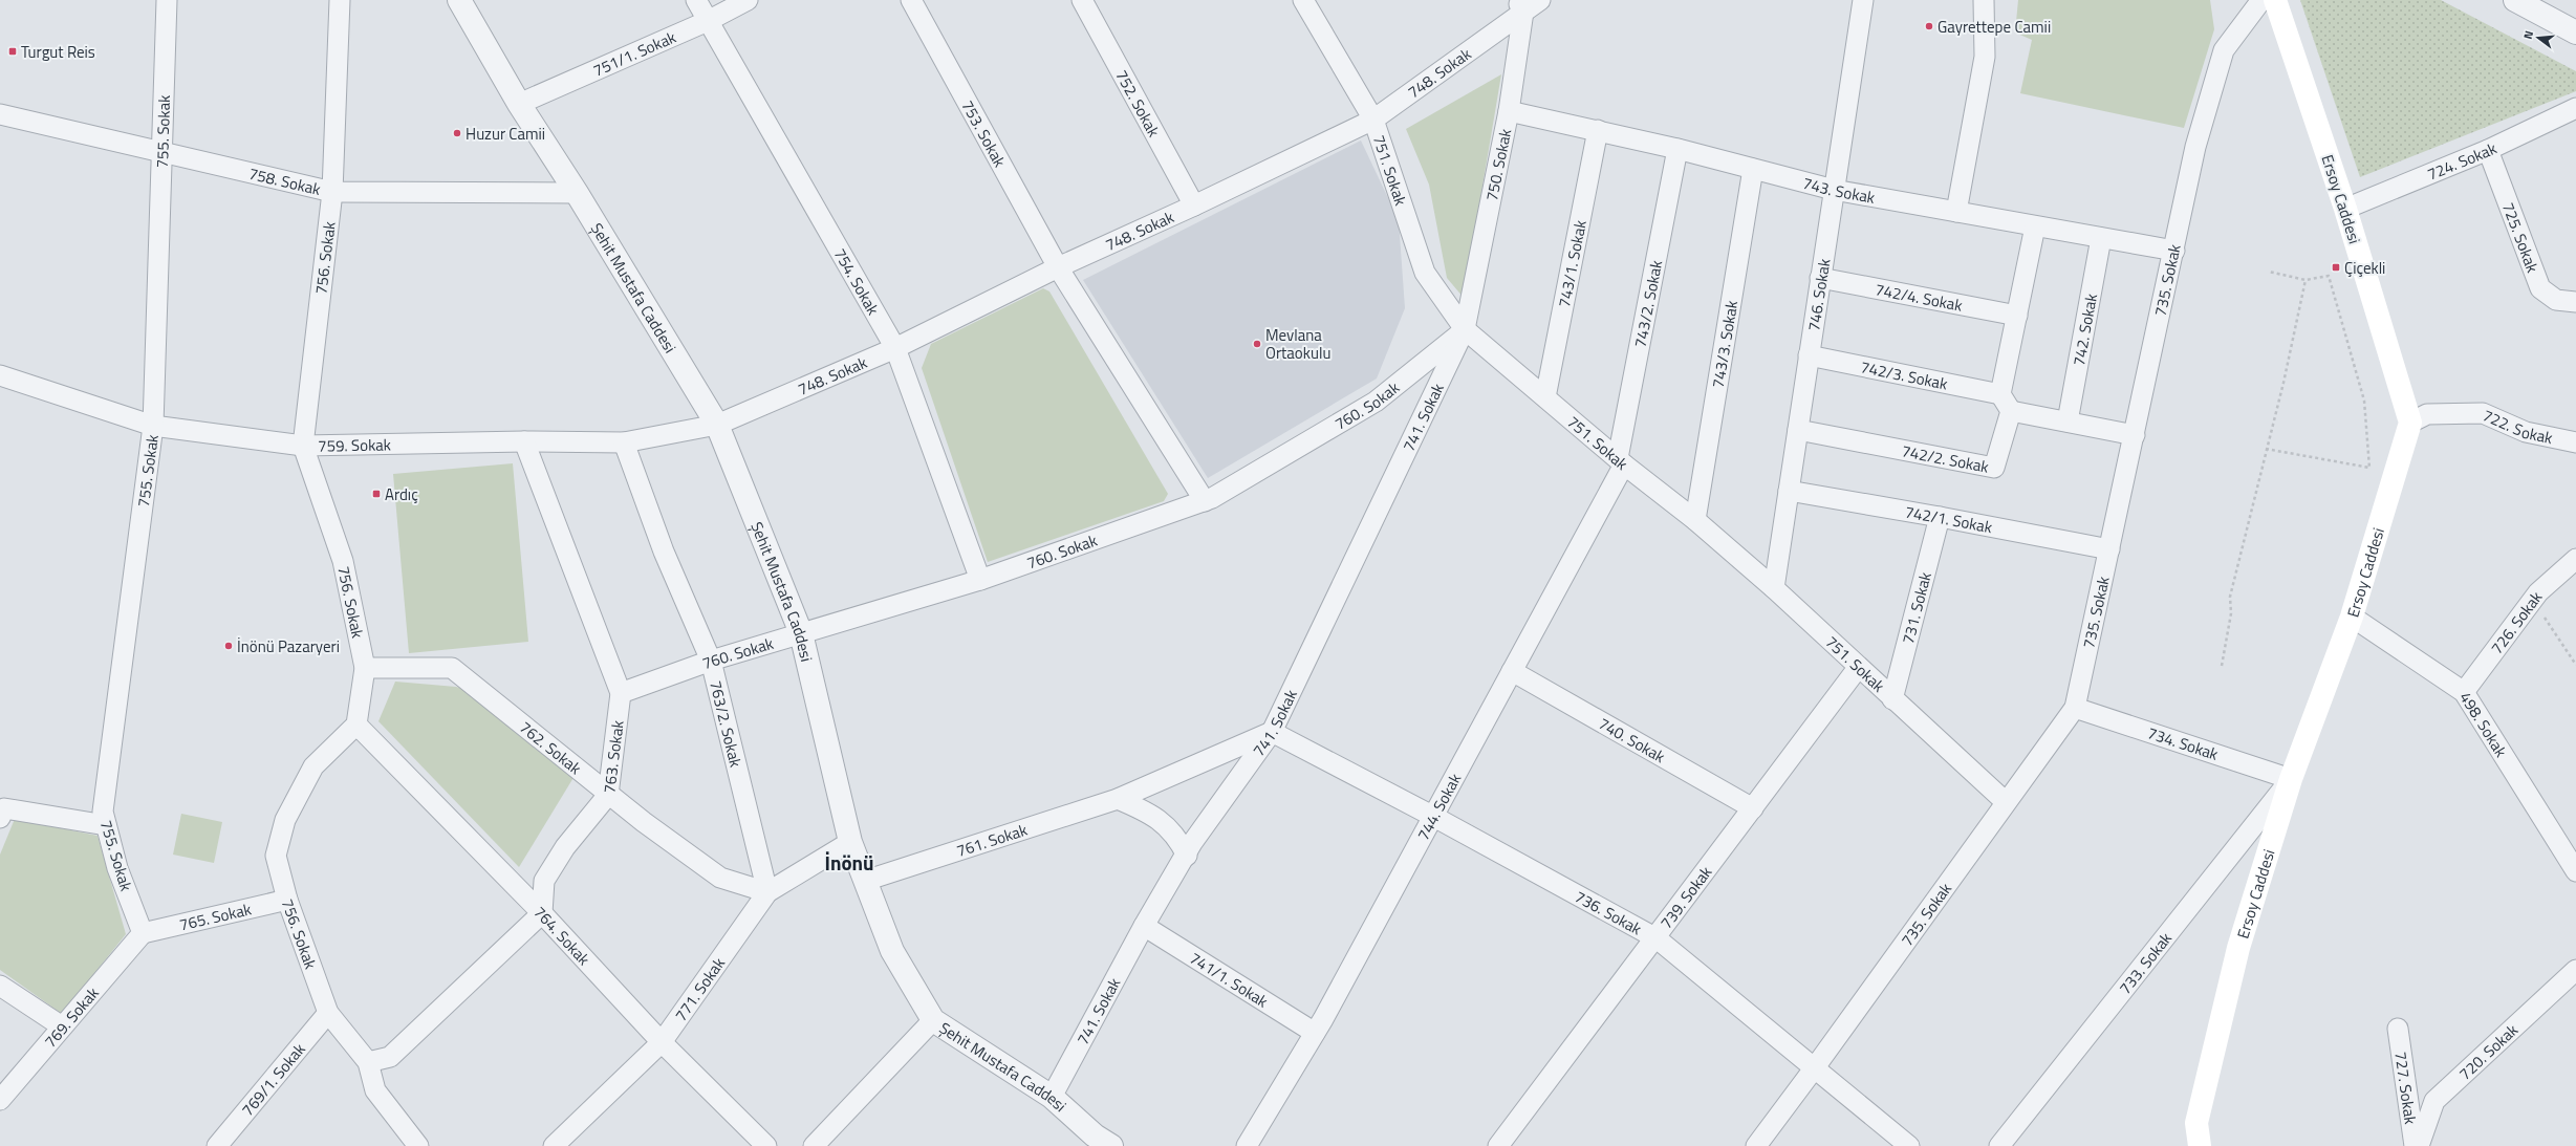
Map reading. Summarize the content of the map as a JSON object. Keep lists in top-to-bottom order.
{
  "streets": {
    "main road": ["Ersoy Caddesi"],
    "street": [
      "751/1. Sokak",
      "748. Sokak",
      "752. Sokak",
      "755. Sokak",
      "753. Sokak",
      "724. Sokak",
      "750. Sokak",
      "751. Sokak",
      "758. Sokak",
      "743. Sokak",
      "725. Sokak",
      "756. Sokak",
      "743/1. Sokak",
      "754. Sokak",
      "735. Sokak",
      "Şehit Mustafa Caddesi",
      "746. Sokak",
      "742/4. Sokak",
      "743/2. Sokak",
      "742. Sokak",
      "743/3. Sokak",
      "742/3. Sokak",
      "760. Sokak",
      "741. Sokak",
      "722. Sokak",
      "759. Sokak",
      "742/2. Sokak",
      "742/1. Sokak",
      "731. Sokak",
      "726. Sokak",
      "763/2. Sokak",
      "498. Sokak",
      "740. Sokak",
      "734. Sokak",
      "762. Sokak",
      "763. Sokak",
      "744. Sokak",
      "761. Sokak",
      "739. Sokak",
      "736. Sokak",
      "765. Sokak",
      "764. Sokak",
      "733. Sokak",
      "741/1. Sokak",
      "771. Sokak",
      "769. Sokak",
      "720. Sokak",
      "769/1. Sokak",
      "727. Sokak"
    ]
  },
  "crossings": [
    ["751/1. Sokak", "754. Sokak"],
    ["751/1. Sokak", "Şehit Mustafa Caddesi"],
    ["748. Sokak", "752. Sokak"],
    ["748. Sokak", "753. Sokak"],
    ["748. Sokak", "750. Sokak"],
    ["748. Sokak", "751. Sokak"],
    ["748. Sokak", "754. Sokak"],
    ["748. Sokak", "Şehit Mustafa Caddesi"],
    ["748. Sokak", "759. Sokak"],
    ["755. Sokak", "758. Sokak"],
    ["755. Sokak", "759. Sokak"],
    ["755. Sokak", "765. Sokak"],
    ["755. Sokak", "769. Sokak"],
    ["753. Sokak", "760. Sokak"],
    ["724. Sokak", "Ersoy Caddesi"],
    ["724. Sokak", "725. Sokak"],
    ["750. Sokak", "751. Sokak"],
    ["750. Sokak", "743. Sokak"],
    ["750. Sokak", "760. Sokak"],
    ["750. Sokak", "741. Sokak"],
    ["751. Sokak", "743/1. Sokak"],
    ["751. Sokak", "735. Sokak"],
    ["751. Sokak", "746. Sokak"],
    ["751. Sokak", "743/2. Sokak"],
    ["751. Sokak", "743/3. Sokak"],
    ["751. Sokak", "760. Sokak"],
    ["751. Sokak", "741. Sokak"],
    ["751. Sokak", "731. Sokak"],
    ["751. Sokak", "744. Sokak"],
    ["751. Sokak", "739. Sokak"],
    ["758. Sokak", "756. Sokak"],
    ["758. Sokak", "Şehit Mustafa Caddesi"],
    ["743. Sokak", "743/1. Sokak"],
    ["743. Sokak", "735. Sokak"],
    ["743. Sokak", "746. Sokak"],
    ["743. Sokak", "743/2. Sokak"],
    ["743. Sokak", "742. Sokak"],
    ["743. Sokak", "743/3. Sokak"],
    ["743. Sokak", "742/2. Sokak"],
    ["Ersoy Caddesi", "722. Sokak"],
    ["Ersoy Caddesi", "498. Sokak"],
    ["Ersoy Caddesi", "734. Sokak"],
    ["Ersoy Caddesi", "733. Sokak"],
    ["756. Sokak", "759. Sokak"],
    ["756. Sokak", "762. Sokak"],
    ["756. Sokak", "765. Sokak"],
    ["756. Sokak", "764. Sokak"],
    ["756. Sokak", "769/1. Sokak"],
    ["754. Sokak", "760. Sokak"],
    ["735. Sokak", "742/3. Sokak"],
    ["735. Sokak", "742/1. Sokak"],
    ["735. Sokak", "734. Sokak"],
    ["735. Sokak", "736. Sokak"],
    ["Şehit Mustafa Caddesi", "760. Sokak"],
    ["Şehit Mustafa Caddesi", "741. Sokak"],
    ["Şehit Mustafa Caddesi", "759. Sokak"],
    ["Şehit Mustafa Caddesi", "761. Sokak"],
    ["Şehit Mustafa Caddesi", "771. Sokak"],
    ["746. Sokak", "742/4. Sokak"],
    ["746. Sokak", "742/3. Sokak"],
    ["746. Sokak", "742/2. Sokak"],
    ["746. Sokak", "742/1. Sokak"],
    ["742/4. Sokak", "742/2. Sokak"],
    ["743/2. Sokak", "744. Sokak"],
    ["742. Sokak", "742/3. Sokak"],
    ["742/3. Sokak", "742/2. Sokak"],
    ["760. Sokak", "741. Sokak"],
    ["760. Sokak", "763/2. Sokak"],
    ["760. Sokak", "763. Sokak"],
    ["741. Sokak", "761. Sokak"],
    ["741. Sokak", "736. Sokak"],
    ["741. Sokak", "741/1. Sokak"],
    ["759. Sokak", "763/2. Sokak"],
    ["759. Sokak", "763. Sokak"],
    ["742/1. Sokak", "731. Sokak"],
    ["726. Sokak", "498. Sokak"],
    ["763/2. Sokak", "762. Sokak"],
    ["763/2. Sokak", "771. Sokak"],
    ["740. Sokak", "744. Sokak"],
    ["740. Sokak", "739. Sokak"],
    ["734. Sokak", "733. Sokak"],
    ["762. Sokak", "763. Sokak"],
    ["762. Sokak", "771. Sokak"],
    ["763. Sokak", "764. Sokak"],
    ["744. Sokak", "736. Sokak"],
    ["744. Sokak", "741/1. Sokak"],
    ["761. Sokak", "736. Sokak"],
    ["739. Sokak", "736. Sokak"],
    ["765. Sokak", "769. Sokak"],
    ["764. Sokak", "771. Sokak"]
  ],
  "districts": ["İnönü"],
  "places": {
    "other": [
      "Gayrettepe Camii",
      "Huzur Camii",
      "Mevlana Ortaokulu",
      "İnönü Pazaryeri"
    ],
    "transit": ["Turgut Reis", "Çiçekli", "Ardıç"]
  },
  "north": "left"
}
